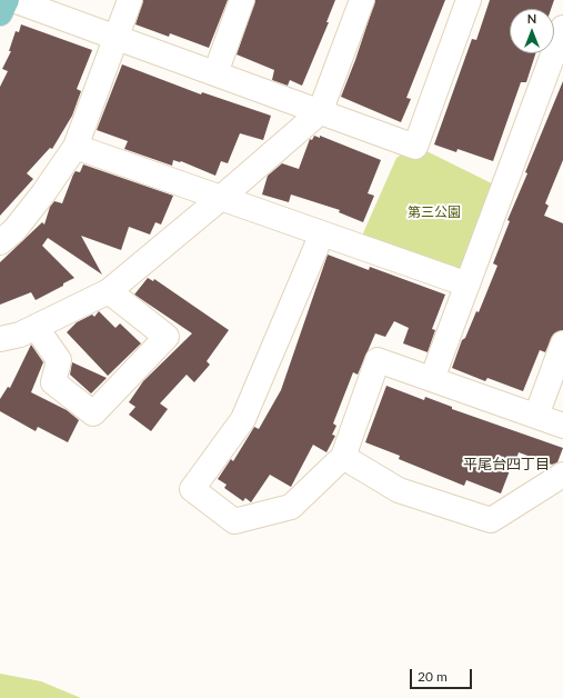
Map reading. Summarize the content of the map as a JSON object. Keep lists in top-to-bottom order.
{
  "districts": ["平尾台四丁目"],
  "parks": ["第三公園"],
  "scale_bar": "20 m",
  "north": "top"
}
